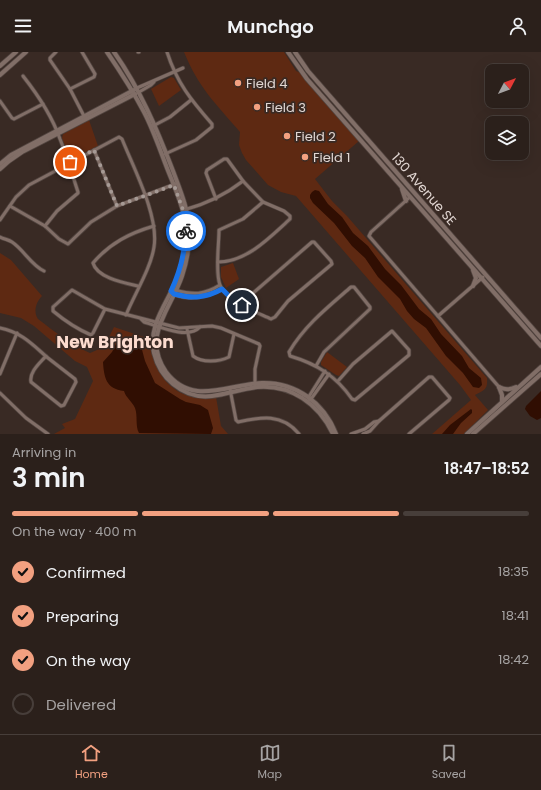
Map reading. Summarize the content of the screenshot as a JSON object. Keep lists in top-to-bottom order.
{
  "streets": {
    "main road": ["130 Avenue SE"]
  },
  "districts": ["New Brighton"],
  "places": [
    "Field 4",
    "Field 3",
    "Field 2",
    "Field 1"
  ],
  "north": "top right",
  "page": {
    "header": "Munchgo",
    "heading": ["3 min", "Arriving in", "18:47–18:52"],
    "bar": "On the way · 400 m",
    "list": [
      ["Confirmed", "18:35"],
      ["Preparing", "18:41"],
      ["On the way", "18:42"],
      "Delivered"
    ],
    "tabs": ["Home", "Map", "Saved"]
  }
}
